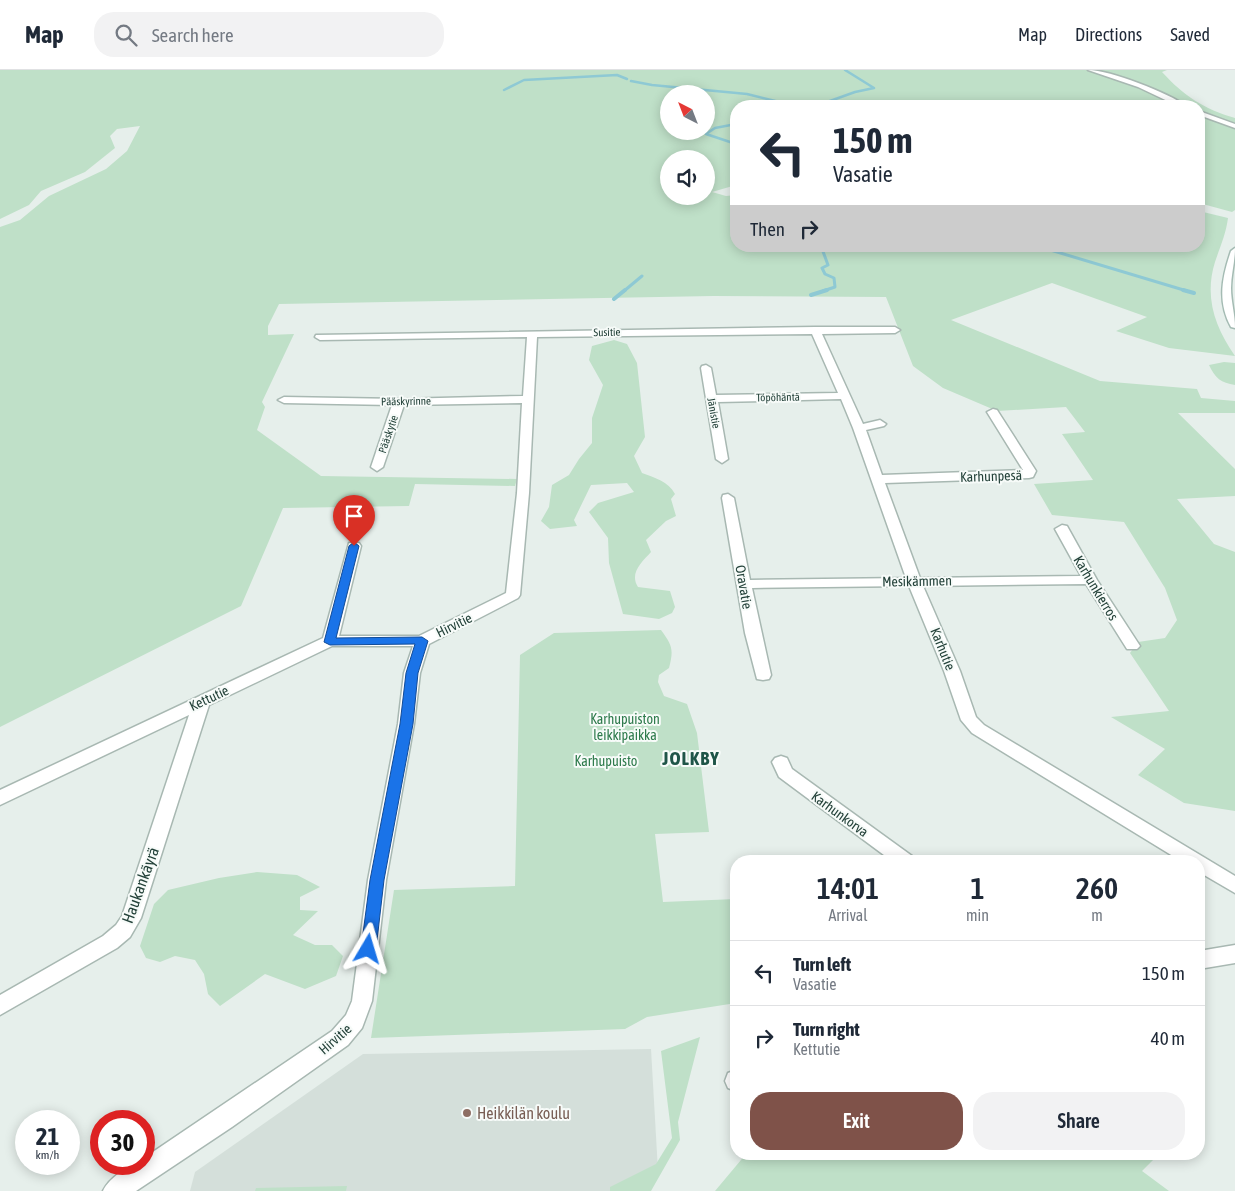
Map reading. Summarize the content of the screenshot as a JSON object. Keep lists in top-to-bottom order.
{
  "streets": {
    "street": [
      "Susitie",
      "Töpöhäntä",
      "Pääskyrinne",
      "Jänistie",
      "Pääskytie",
      "Karhunpesä",
      "Mesikämmen",
      "Oravatie",
      "Karhunkierros",
      "Hirvitie",
      "Karhutie",
      "Kettutie",
      "Karhunkorva",
      "Haukankäyrä"
    ]
  },
  "crossings": [
    ["Susitie", "Hirvitie"],
    ["Susitie", "Karhutie"],
    ["Töpöhäntä", "Jänistie"],
    ["Töpöhäntä", "Karhutie"],
    ["Pääskyrinne", "Pääskytie"],
    ["Pääskyrinne", "Hirvitie"],
    ["Karhunpesä", "Karhutie"],
    ["Mesikämmen", "Oravatie"],
    ["Mesikämmen", "Karhunkierros"],
    ["Mesikämmen", "Karhutie"],
    ["Kettutie", "Haukankäyrä"]
  ],
  "districts": ["JOLKBY"],
  "parks": ["Karhupuiston leikkipaikka", "Karhupuisto"],
  "places": ["Heikkilän koulu"],
  "north": "top left",
  "page": {
    "header": "Map",
    "search": "Search here",
    "nav": ["Map", "Directions", "Saved"],
    "turn": ["150 m", "Vasatie"],
    "then": "Then",
    "eta": [
      "14:01",
      "Arrival",
      "1",
      "min",
      "260",
      "m"
    ],
    "list": [
      {
        "name": "Turn left",
        "note": "Vasatie",
        "value": "150 m"
      },
      {
        "name": "Turn right",
        "note": "Kettutie",
        "value": "40 m"
      }
    ],
    "buttons": ["Exit", "Share"],
    "speed": "21 km/h",
    "limit": "30"
  }
}
